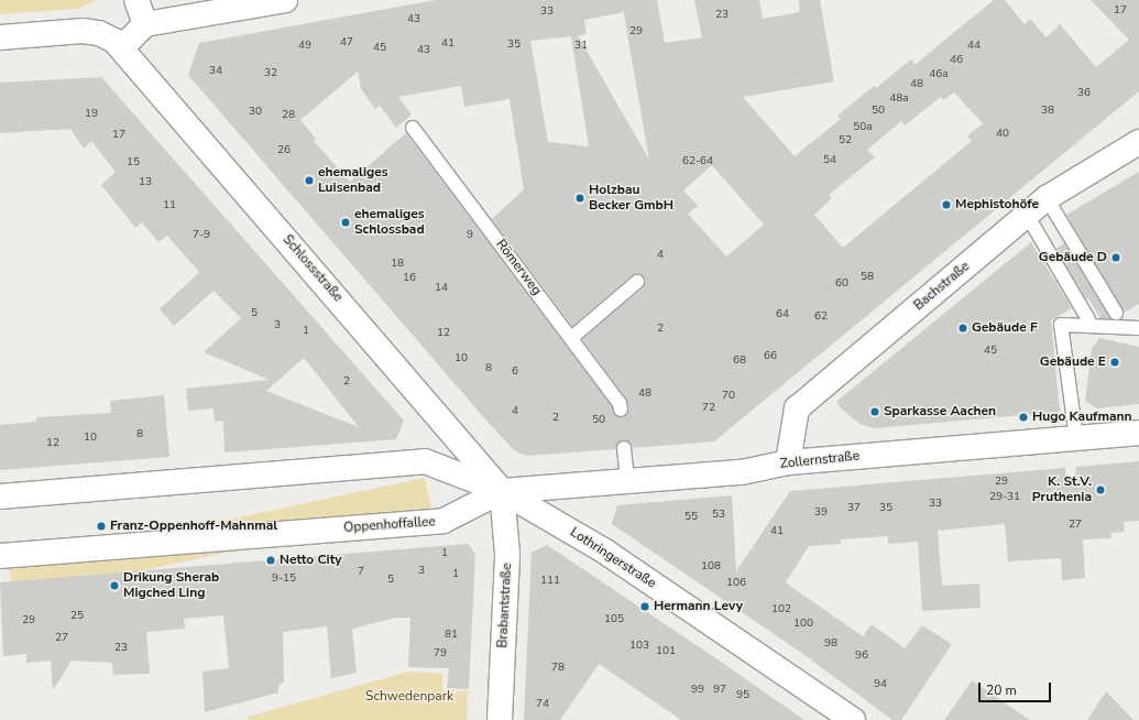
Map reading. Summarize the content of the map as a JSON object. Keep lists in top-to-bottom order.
{
  "streets": {
    "street": [
      "Schlossstraße",
      "Bachstraße",
      "Zollernstraße",
      "Oppenhoffallee",
      "Lothringerstraße",
      "Brabantstraße"
    ],
    "lane": ["Römerweg"]
  },
  "crossings": [
    ["Schlossstraße", "Zollernstraße"],
    ["Schlossstraße", "Oppenhoffallee"],
    ["Schlossstraße", "Lothringerstraße"],
    ["Schlossstraße", "Brabantstraße"],
    ["Bachstraße", "Zollernstraße"],
    ["Zollernstraße", "Oppenhoffallee"],
    ["Zollernstraße", "Lothringerstraße"],
    ["Zollernstraße", "Brabantstraße"],
    ["Oppenhoffallee", "Lothringerstraße"],
    ["Oppenhoffallee", "Brabantstraße"],
    ["Lothringerstraße", "Brabantstraße"]
  ],
  "parks": ["Schwedenpark"],
  "places": [
    "ehemaliges Luisenbad",
    "Holzbau Becker GmbH",
    "Mephistohöfe",
    "ehemaliges Schlossbad",
    "Gebäude D",
    "Gebäude F",
    "Gebäude E",
    "Sparkasse Aachen",
    "Hugo Kaufmann",
    "K. St.V. Pruthenia",
    "Franz-Oppenhoff-Mahnmal",
    "Netto City",
    "Drikung Sherab Migched Ling",
    "Hermann Levy"
  ],
  "house_numbers": [
    "17",
    "33",
    "23",
    "43",
    "29",
    "47",
    "41",
    "35",
    "49",
    "31",
    "44",
    "45",
    "43",
    "46",
    "34",
    "32",
    "46a",
    "48",
    "36",
    "48a",
    "50",
    "38",
    "30",
    "19",
    "28",
    "50a",
    "40",
    "17",
    "52",
    "26",
    "54",
    "62-64",
    "15",
    "13",
    "11",
    "7-9",
    "9",
    "4",
    "18",
    "58",
    "16",
    "60",
    "14",
    "5",
    "64",
    "62",
    "3",
    "2",
    "1",
    "12",
    "45",
    "66",
    "10",
    "68",
    "8",
    "6",
    "2",
    "48",
    "70",
    "72",
    "4",
    "2",
    "50",
    "8",
    "10",
    "12",
    "29",
    "29-31",
    "33",
    "37",
    "35",
    "39",
    "53",
    "55",
    "27",
    "41",
    "1",
    "108",
    "3",
    "7",
    "1",
    "9-15",
    "5",
    "111",
    "106",
    "102",
    "25",
    "105",
    "29",
    "100",
    "81",
    "27",
    "98",
    "103",
    "23",
    "101",
    "79",
    "96",
    "78",
    "94",
    "99",
    "97",
    "95",
    "74"
  ],
  "scale_bar": "20 m"
}
